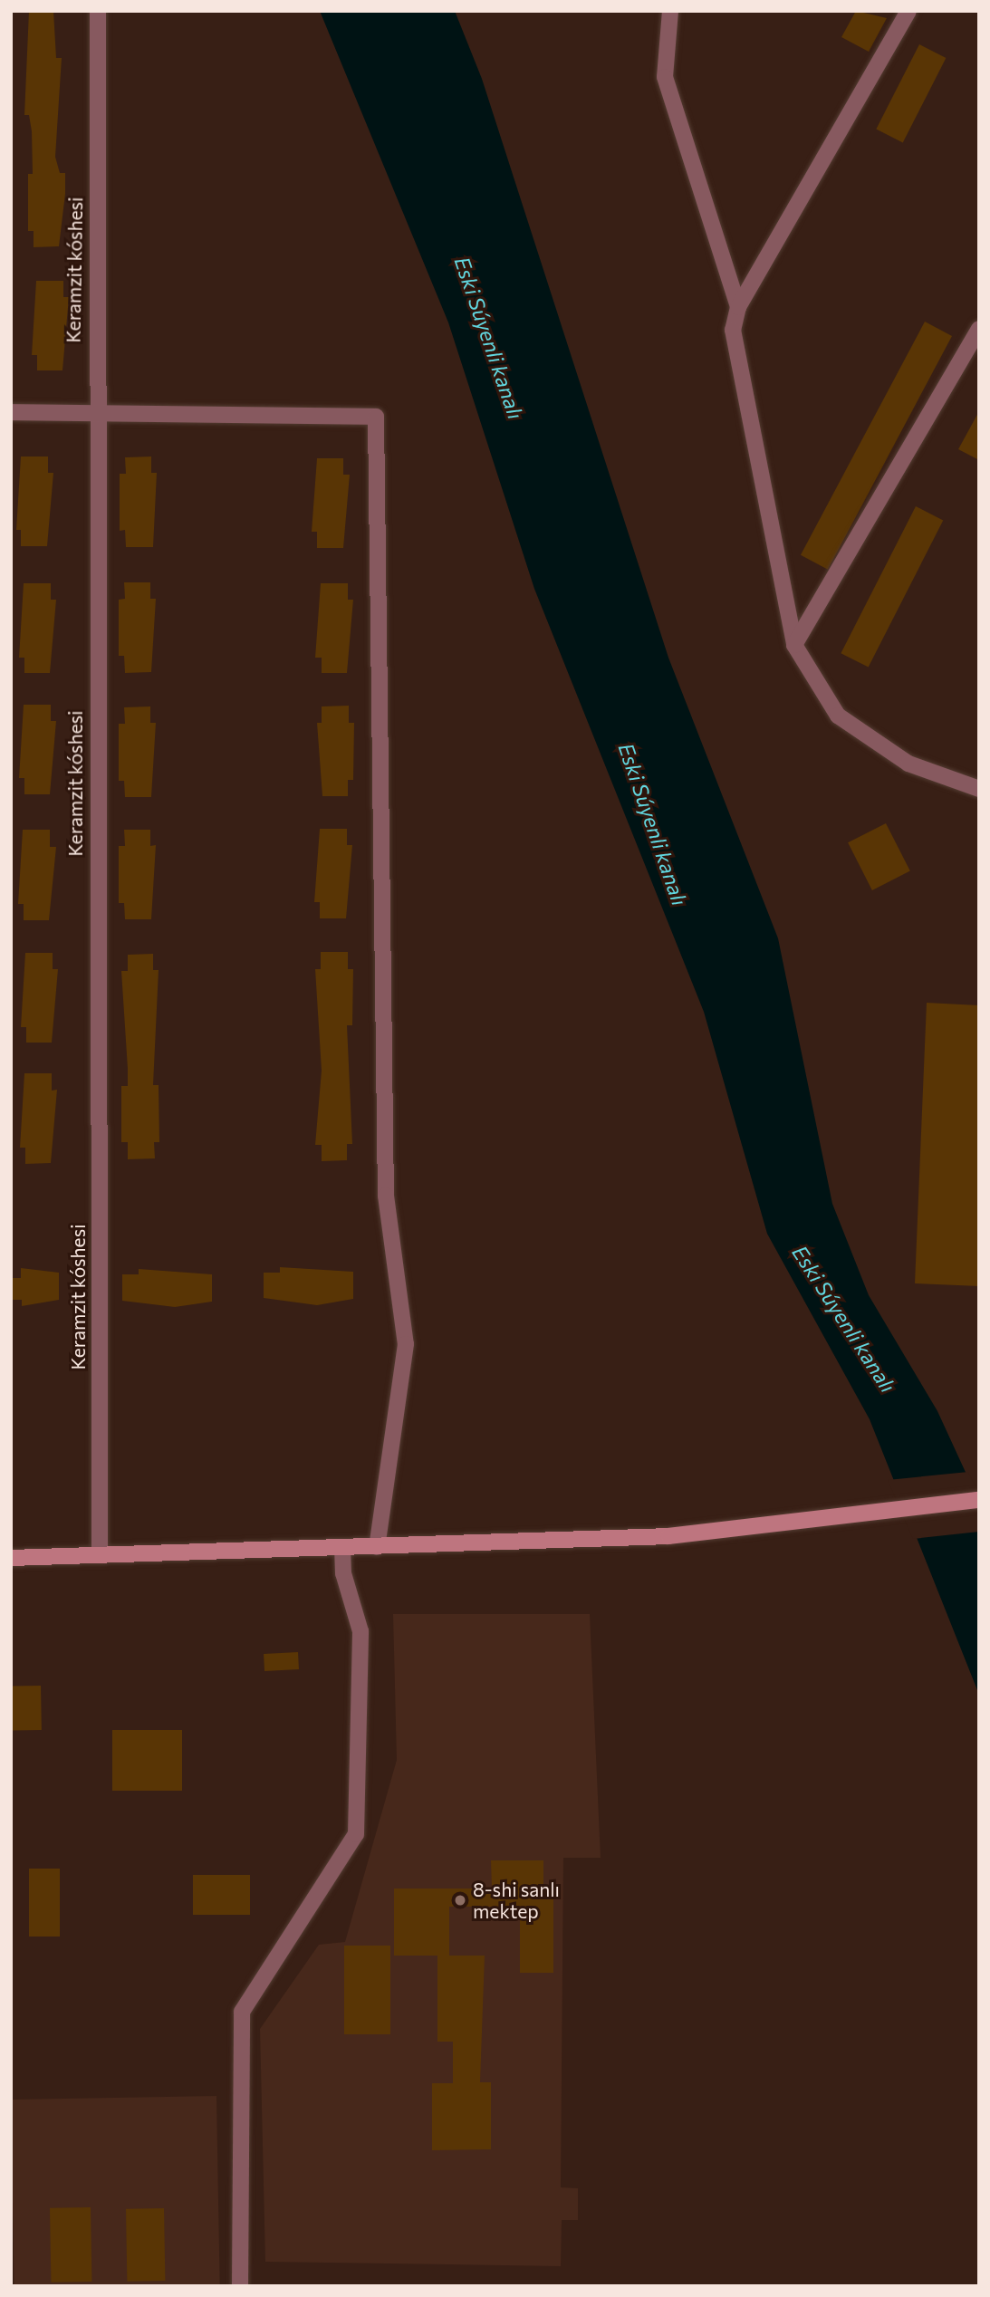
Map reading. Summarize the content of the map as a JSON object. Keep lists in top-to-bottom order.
{
  "streets": {
    "street": ["Keramzit kóshesi"]
  },
  "water": ["Eski Súyenli kanalı"],
  "places": ["8-shi sanlı mektep"]
}
